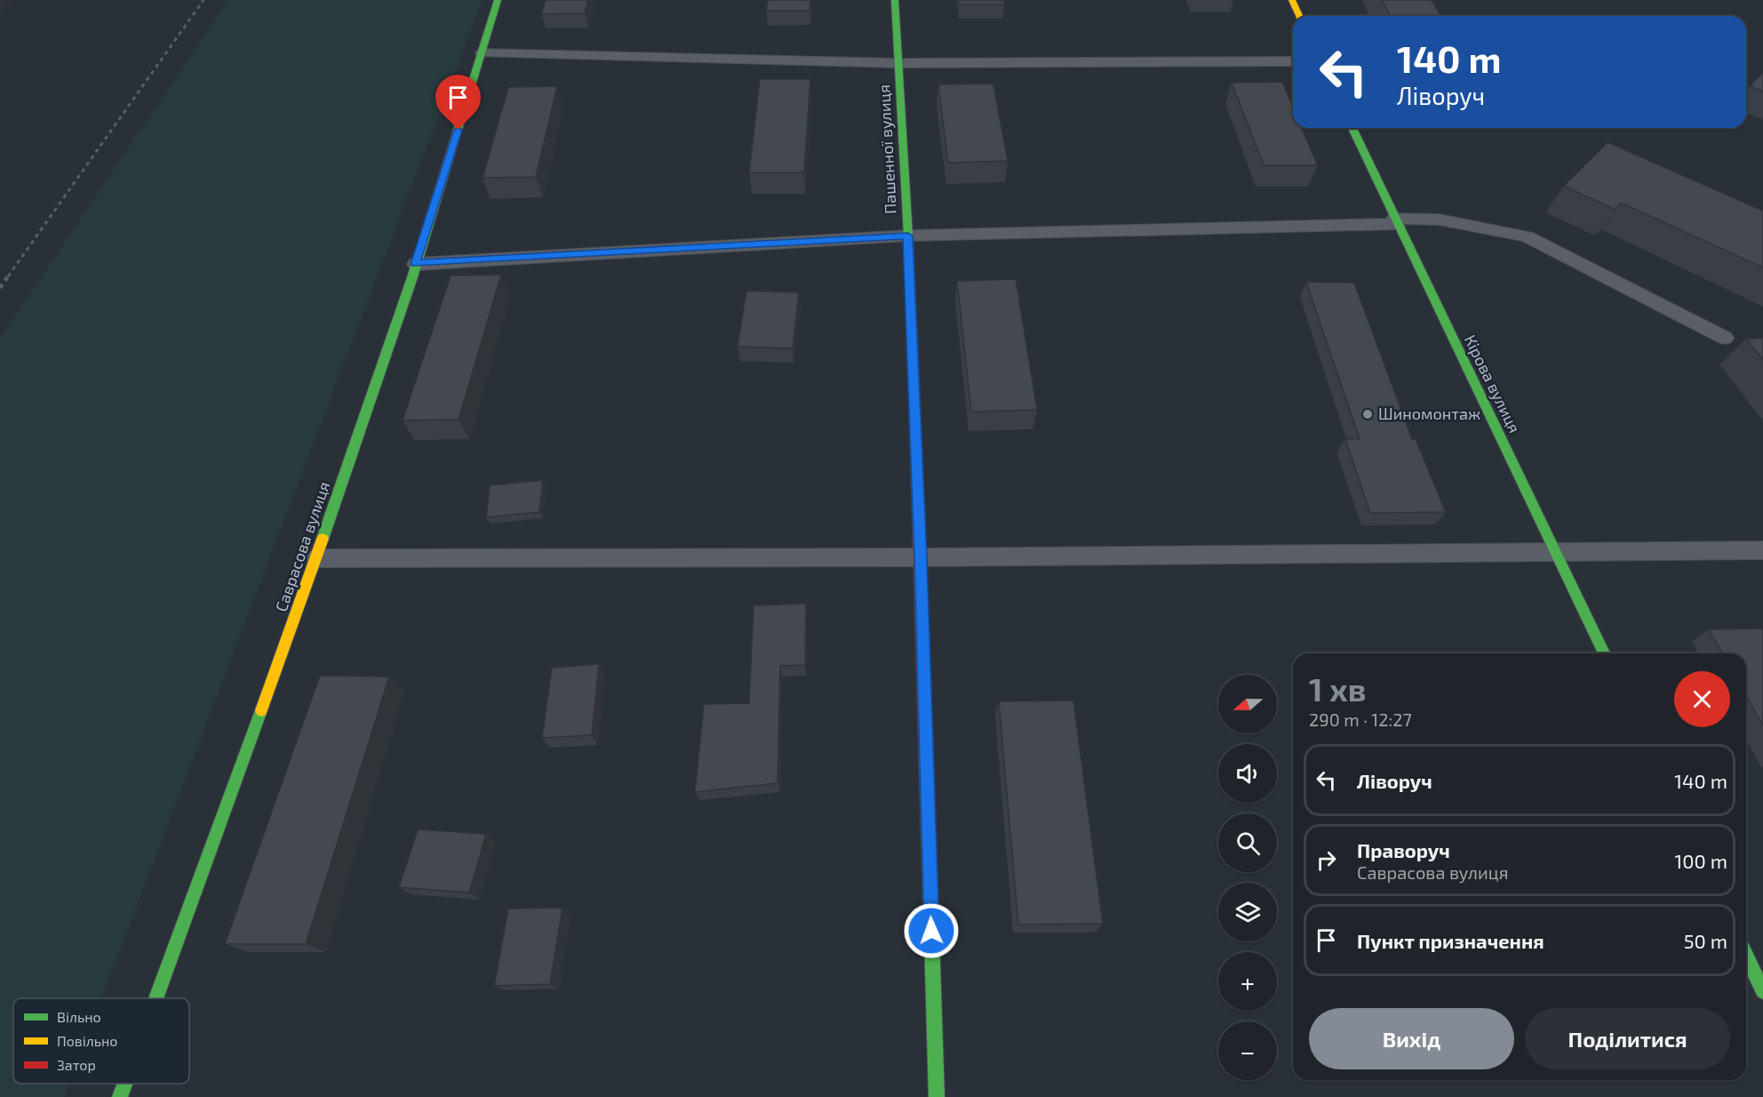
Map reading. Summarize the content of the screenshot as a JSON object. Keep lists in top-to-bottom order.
{
  "streets": {
    "street": ["Пашенної вулиця", "Кірова вулиця", "Саврасова вулиця"]
  },
  "places": ["Шиномонтаж"],
  "legend": ["Вільно", "Повільно", "Затор"],
  "north": "left",
  "page": {
    "turn": ["140 m", "Ліворуч"],
    "heading": ["1 хв", "290 m · 12:27"],
    "map_buttons": ["+", "−"],
    "list": [
      {
        "name": "Ліворуч",
        "value": "140 m"
      },
      {
        "name": "Праворуч",
        "note": "Саврасова вулиця",
        "value": "100 m"
      },
      {
        "name": "Пункт призначення",
        "value": "50 m"
      }
    ],
    "buttons": ["Вихід", "Поділитися"]
  }
}
